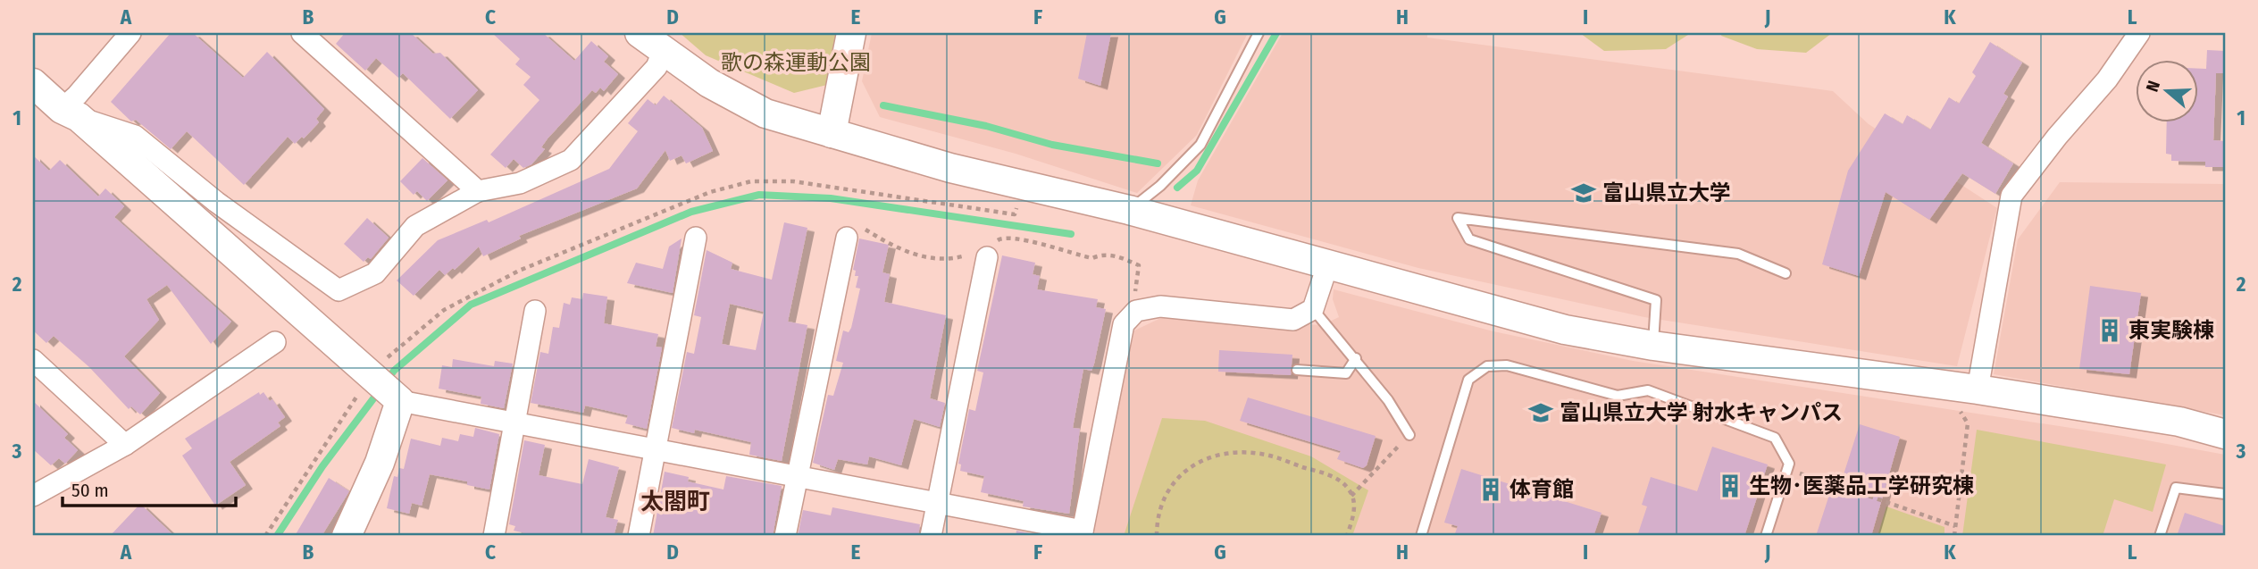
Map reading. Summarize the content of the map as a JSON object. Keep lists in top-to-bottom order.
{
  "districts": ["太閤町"],
  "parks": ["歌の森運動公園"],
  "places": {
    "school or university": ["富山県立大学", "富山県立大学 射水キャンパス"],
    "building": ["東実験棟", "生物･医薬品工学研究棟", "体育館"]
  },
  "scale_bar": "50 m",
  "north": "left",
  "grid": {
    "columns": [
      "A",
      "B",
      "C",
      "D",
      "E",
      "F",
      "G",
      "H",
      "I",
      "J",
      "K",
      "L"
    ],
    "rows": ["1", "2", "3"]
  }
}
